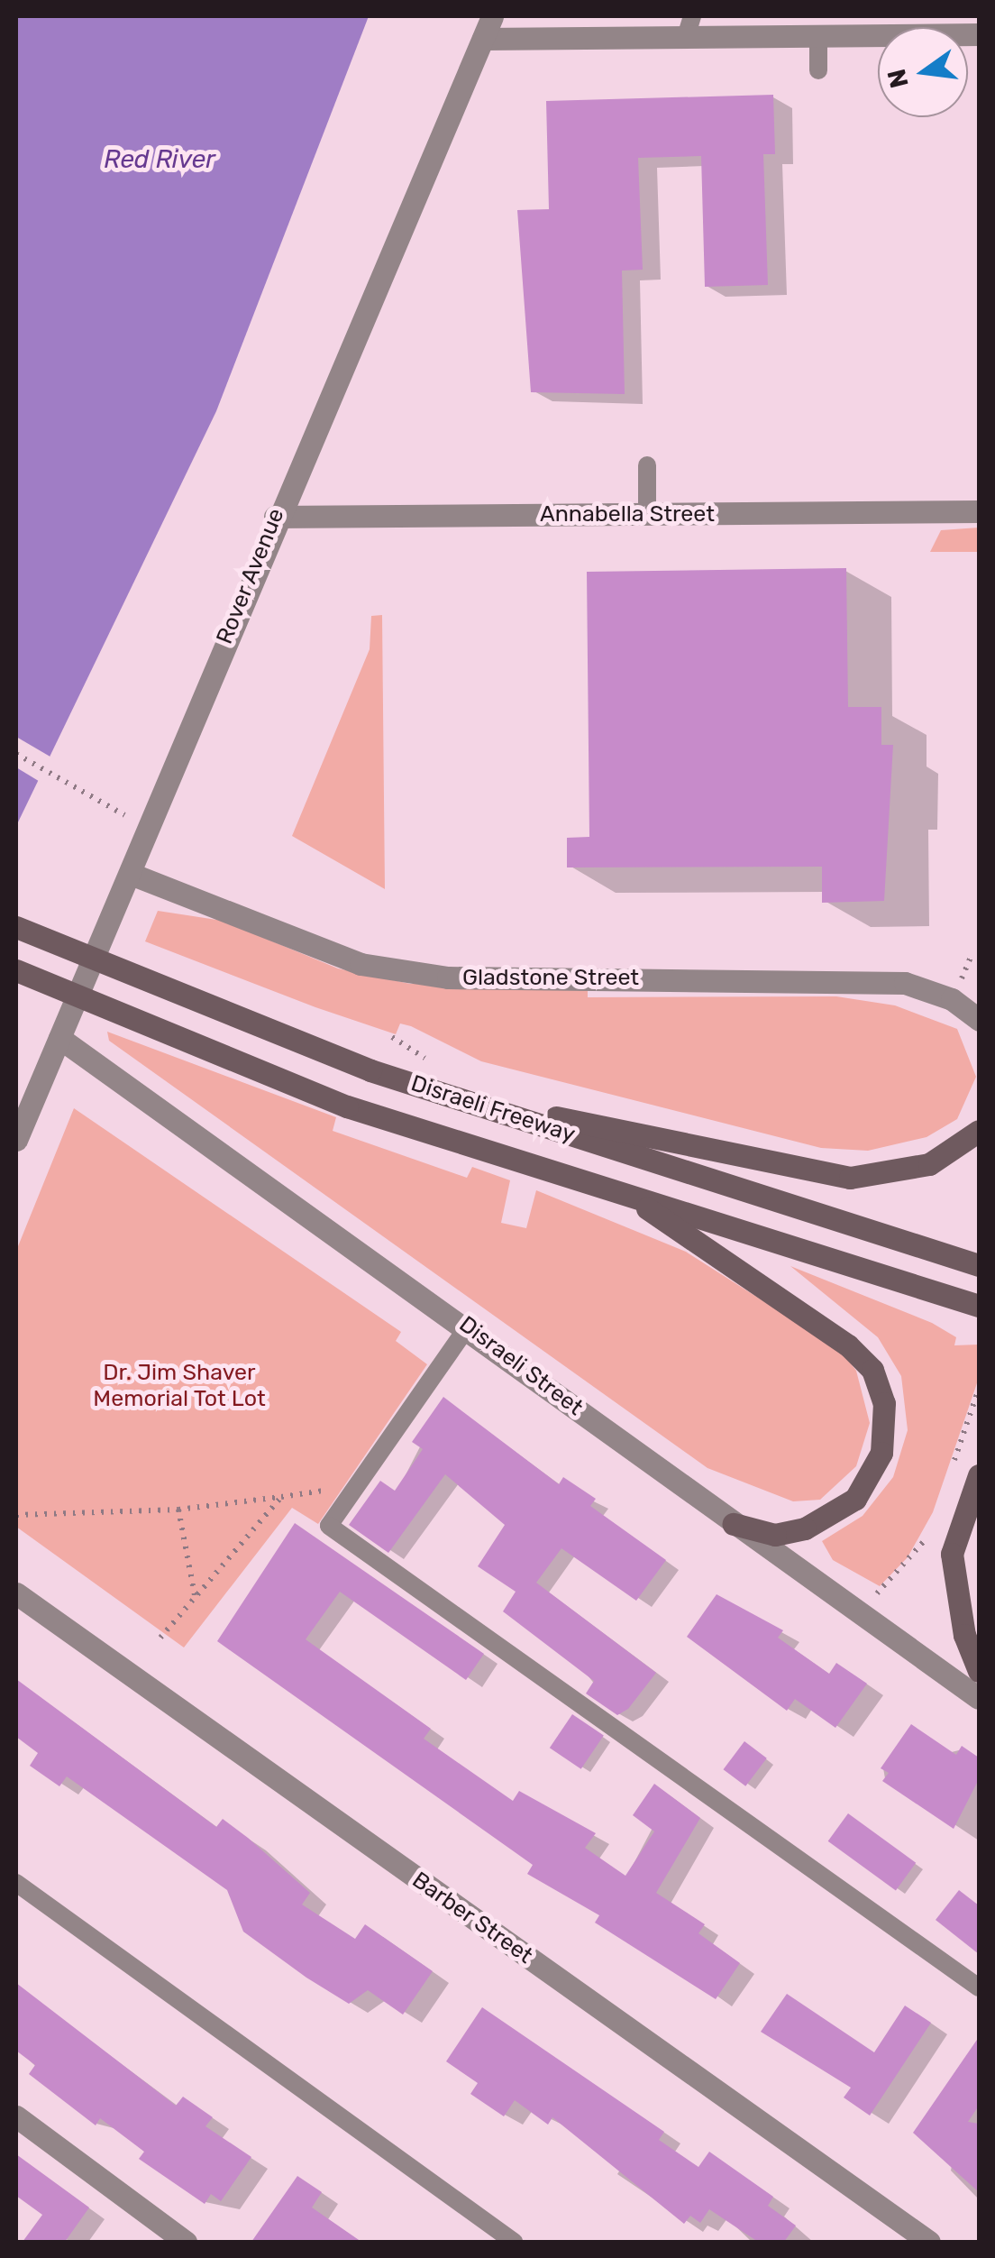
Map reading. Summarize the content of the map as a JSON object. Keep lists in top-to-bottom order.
{
  "streets": {
    "main road": ["Disraeli Freeway"],
    "street": [
      "Annabella Street",
      "Rover Avenue",
      "Gladstone Street",
      "Disraeli Street",
      "Barber Street"
    ]
  },
  "crossings": [
    ["Annabella Street", "Rover Avenue"],
    ["Rover Avenue", "Gladstone Street"],
    ["Rover Avenue", "Disraeli Street"]
  ],
  "water": ["Red River"],
  "parks": ["Dr. Jim Shaver Memorial Tot Lot"],
  "north": "left"
}
